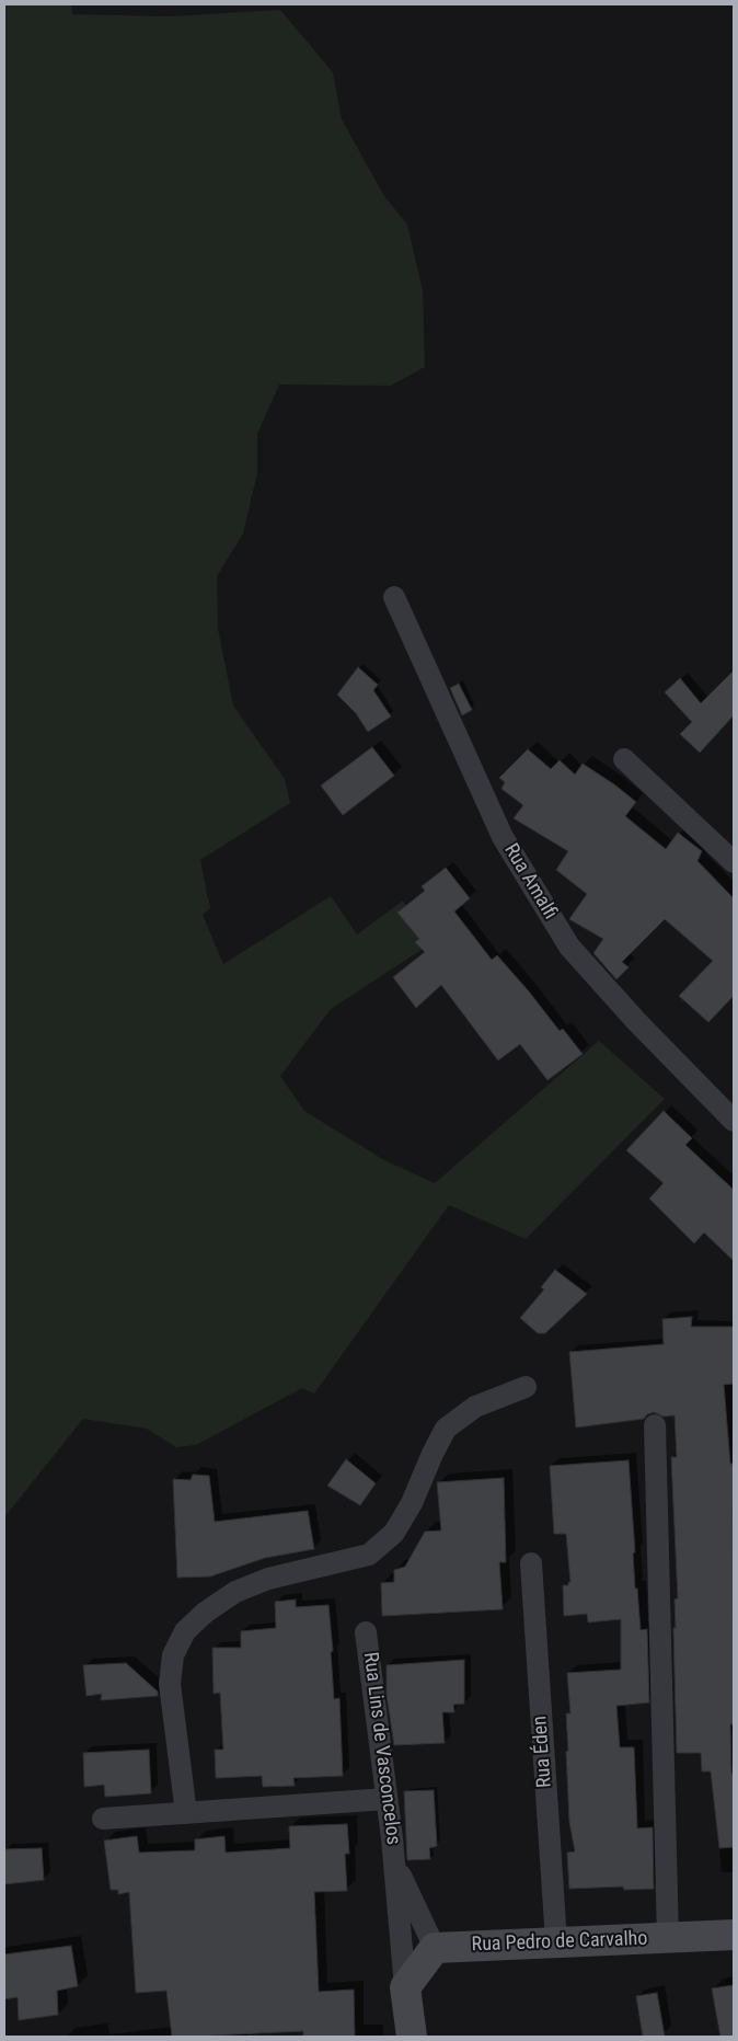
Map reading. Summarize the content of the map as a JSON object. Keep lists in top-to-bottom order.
{
  "streets": {
    "street": [
      "Rua Amalfi",
      "Rua Lins de Vasconcelos",
      "Rua Éden",
      "Rua Pedro de Carvalho"
    ]
  },
  "crossings": [
    ["Rua Lins de Vasconcelos", "Rua Pedro de Carvalho"],
    ["Rua Éden", "Rua Pedro de Carvalho"]
  ]
}
